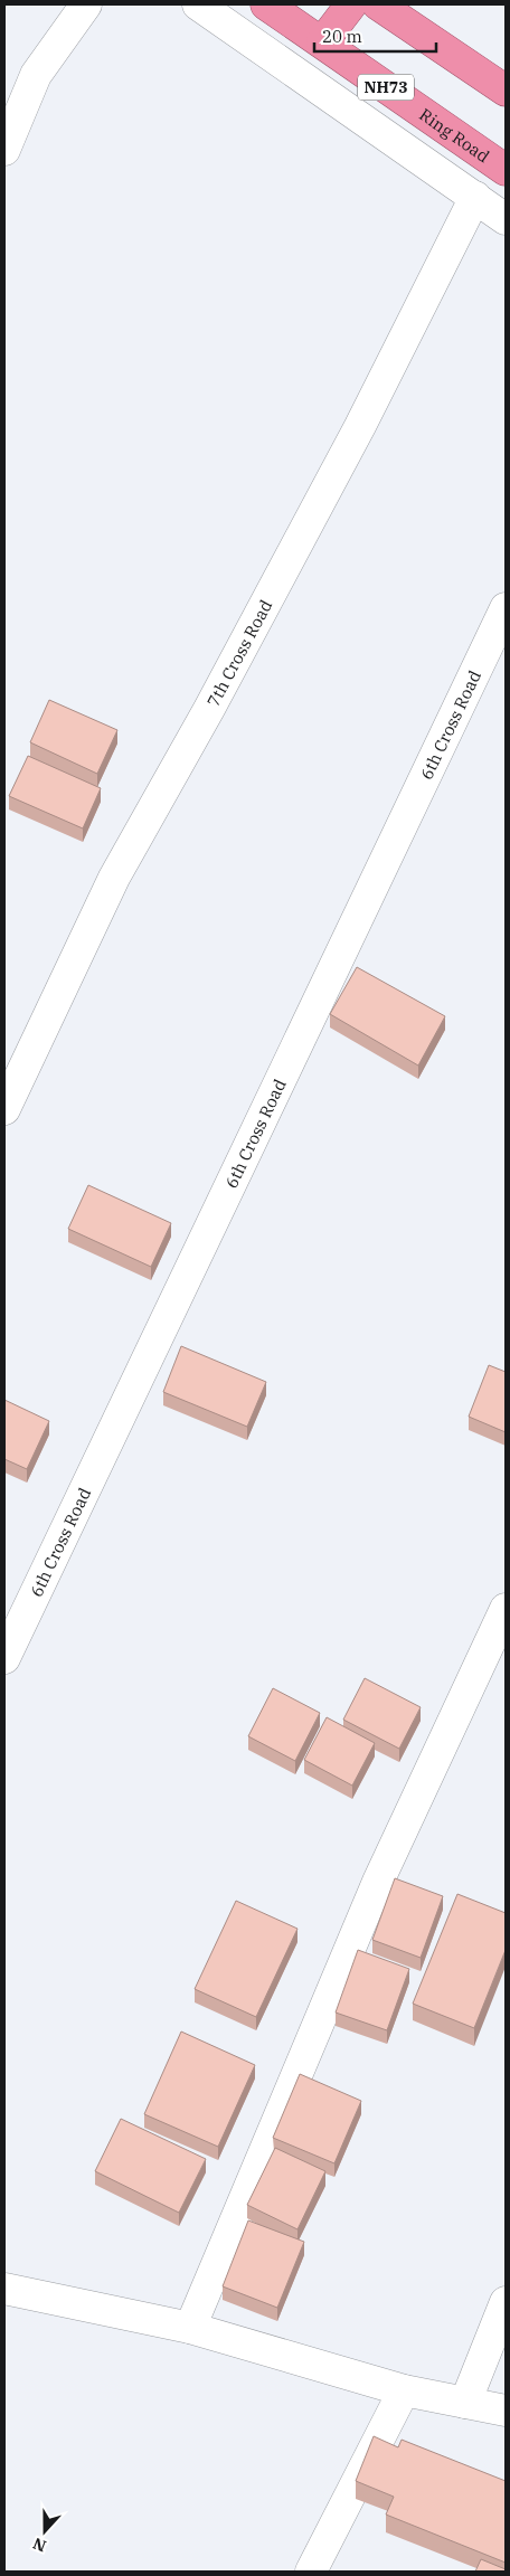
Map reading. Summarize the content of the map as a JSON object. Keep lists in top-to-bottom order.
{
  "streets": {
    "highway": ["NH73", "Ring Road"],
    "street": ["7th Cross Road", "6th Cross Road"]
  },
  "scale_bar": "20 m",
  "north": "bottom"
}
